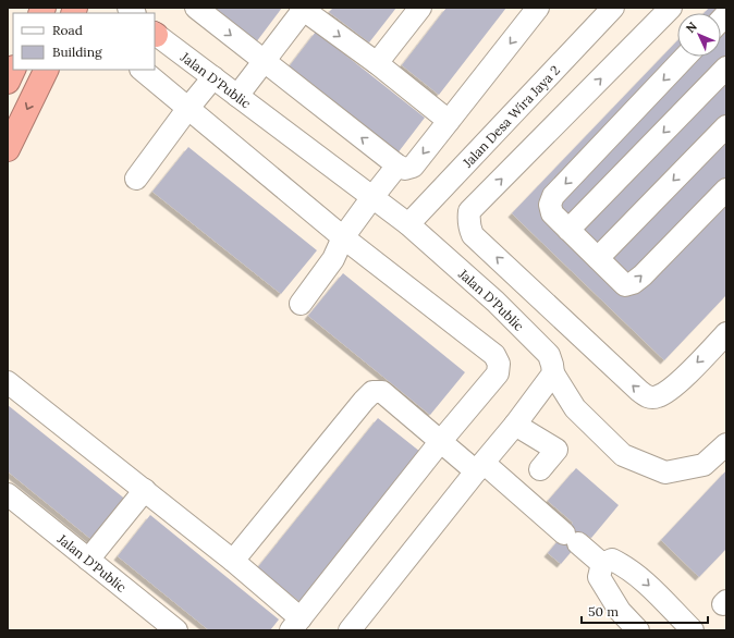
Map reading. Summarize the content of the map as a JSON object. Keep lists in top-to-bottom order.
{
  "streets": {
    "street": ["Jalan D'Public", "Jalan Desa Wira Jaya 2"]
  },
  "crossings": [
    ["Jalan D'Public", "Jalan Desa Wira Jaya 2"]
  ],
  "legend": ["Road", "Building"],
  "scale_bar": "50 m",
  "north": "top left"
}
